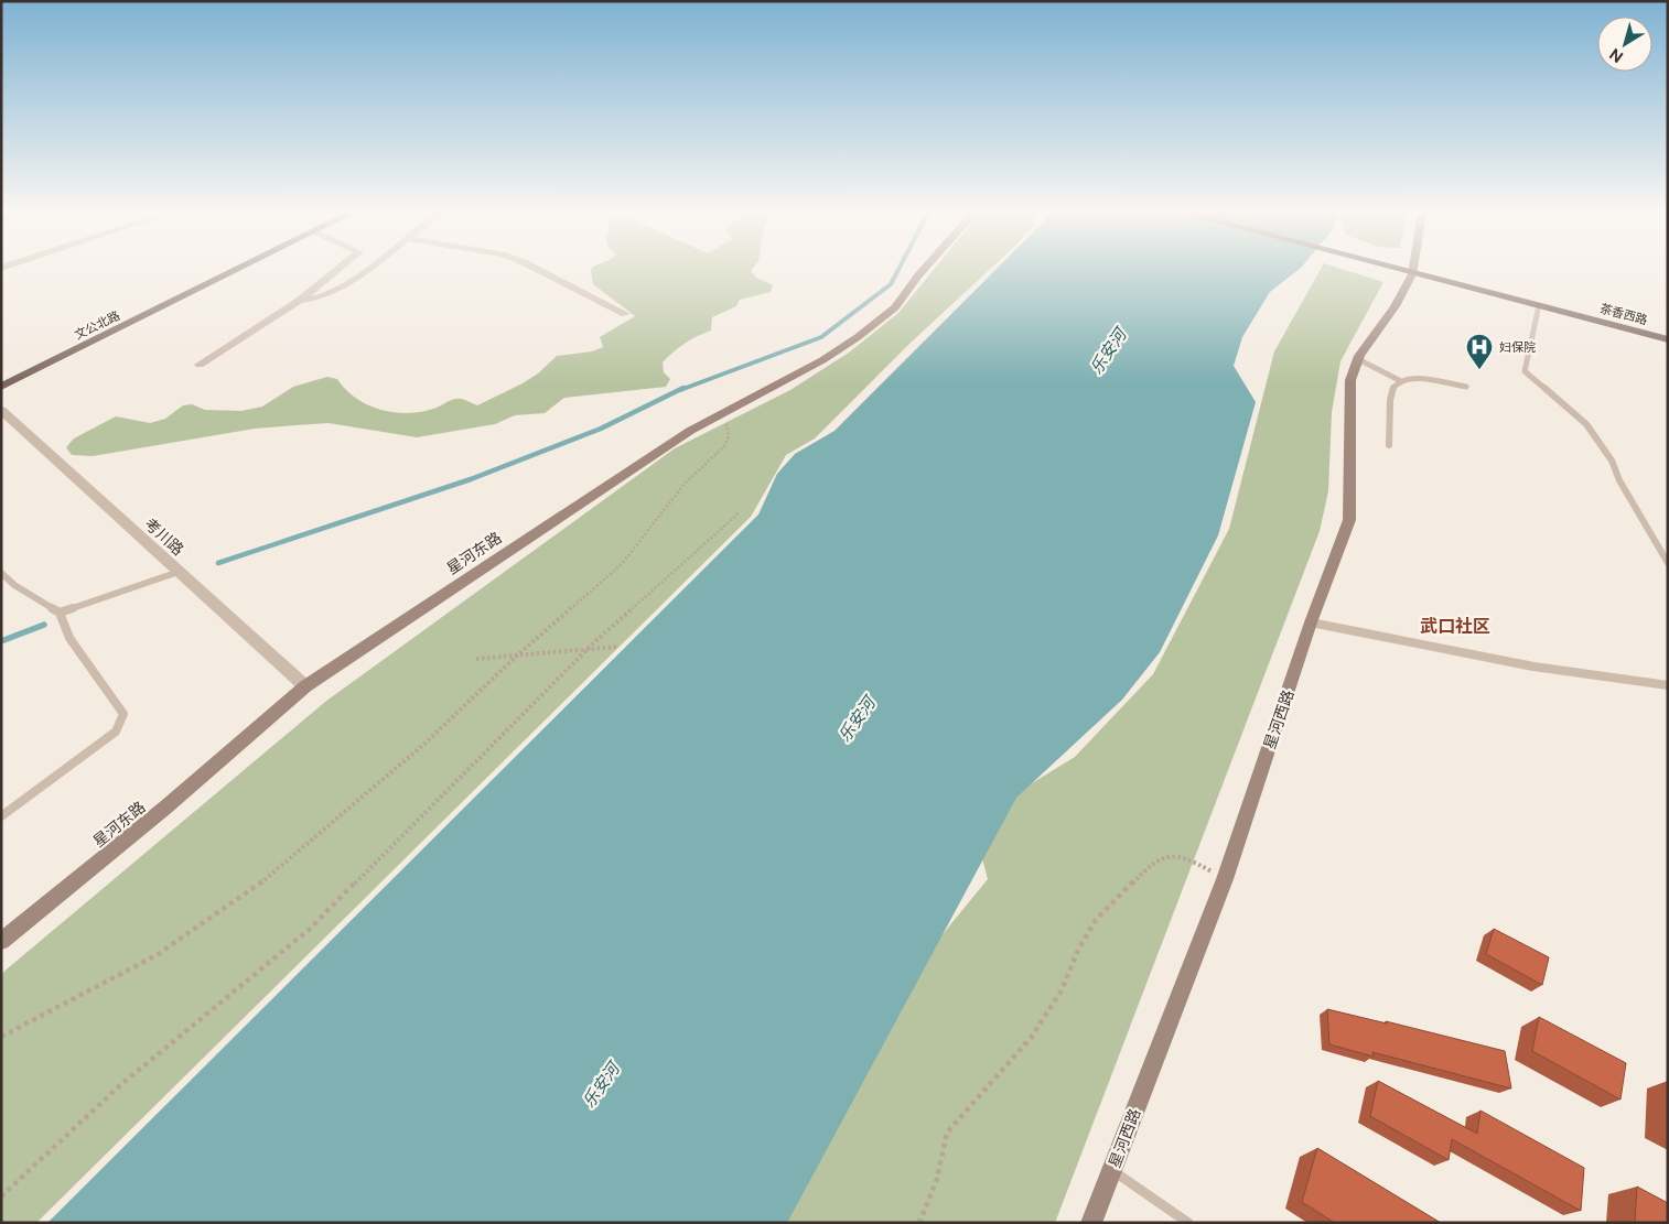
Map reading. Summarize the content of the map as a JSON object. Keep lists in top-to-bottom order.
{
  "streets": {
    "main road": ["茶香西路", "文公北路"],
    "street": ["考川路", "星河东路", "星河西路"]
  },
  "crossings": [
    ["茶香西路", "星河西路"],
    ["考川路", "星河东路"]
  ],
  "districts": ["武口社区"],
  "water": ["乐安河"],
  "places": {
    "hospital": ["妇保院"]
  },
  "north": "bottom left"
}
